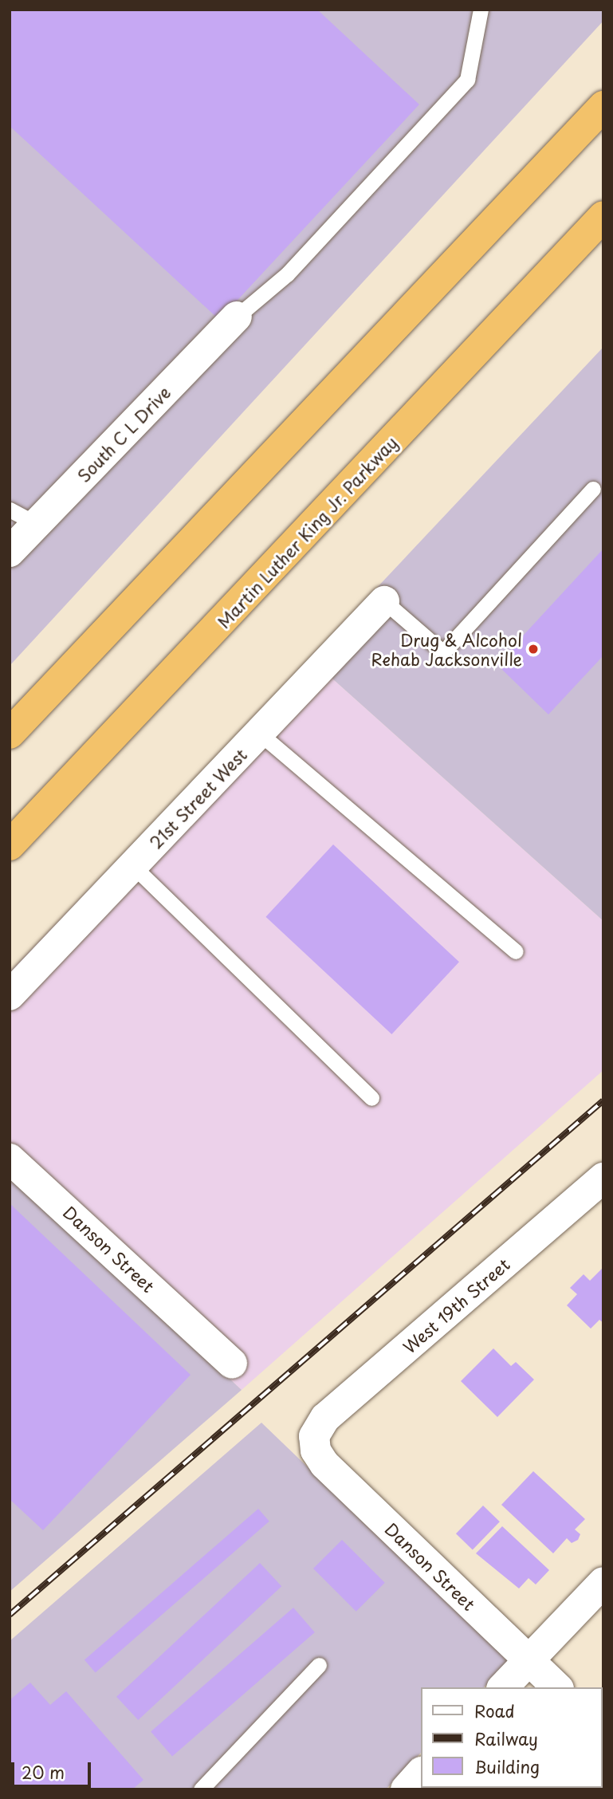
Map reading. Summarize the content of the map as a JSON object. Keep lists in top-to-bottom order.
{
  "streets": {
    "highway": ["Martin Luther King Jr. Parkway"],
    "street": [
      "South C L Drive",
      "21st Street West",
      "Danson Street",
      "West 19th Street"
    ]
  },
  "crossings": [
    ["Danson Street", "West 19th Street"]
  ],
  "places": ["Drug & Alcohol Rehab Jacksonville"],
  "legend": ["Road", "Railway", "Building"],
  "scale_bar": "20 m"
}
